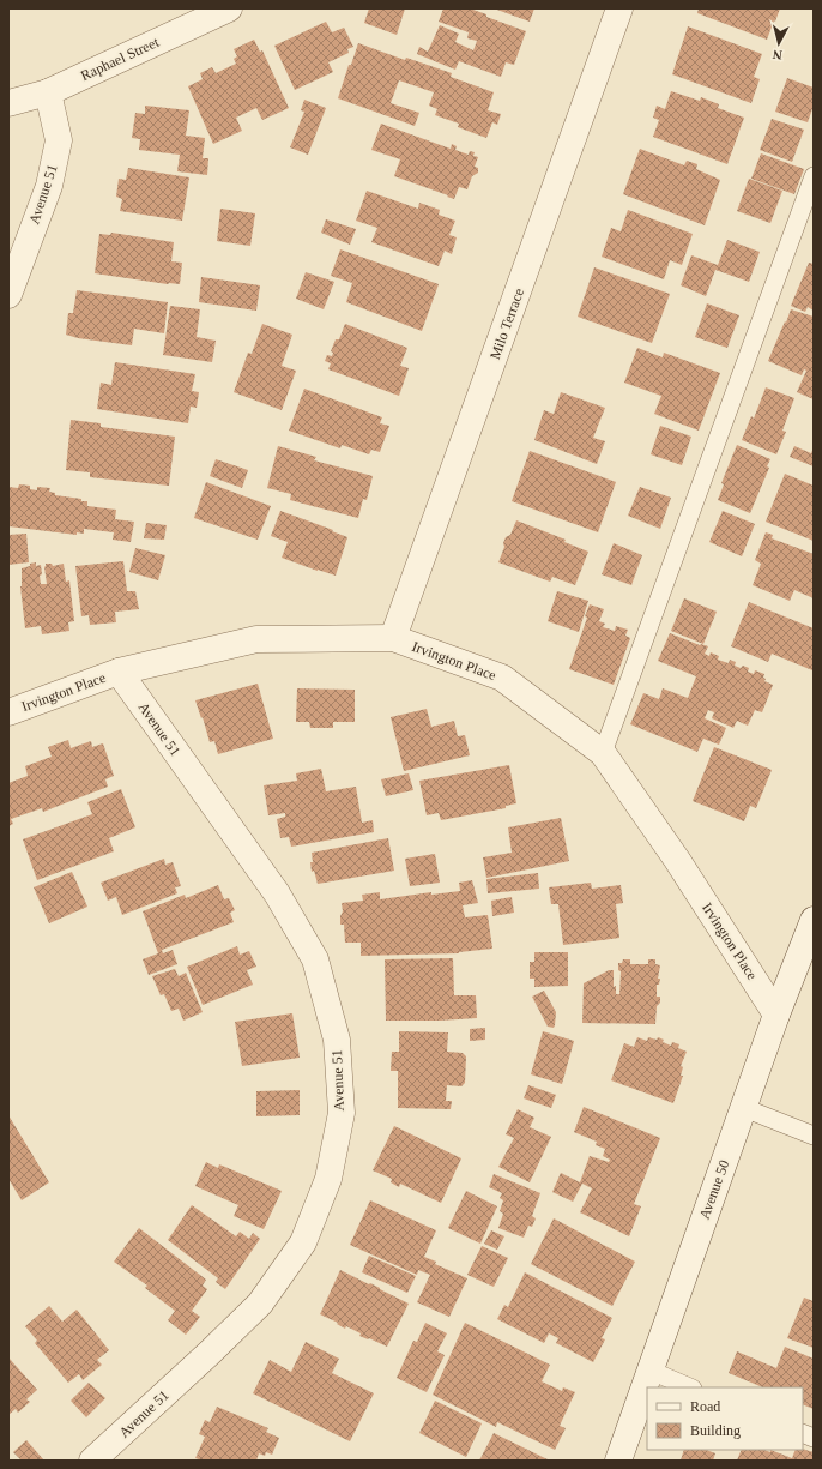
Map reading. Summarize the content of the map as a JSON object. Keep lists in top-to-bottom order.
{
  "streets": {
    "street": [
      "Raphael Street",
      "Avenue 51",
      "Milo Terrace",
      "Irvington Place",
      "Avenue 50"
    ]
  },
  "crossings": [
    ["Raphael Street", "Avenue 51"],
    ["Avenue 51", "Irvington Place"],
    ["Milo Terrace", "Irvington Place"],
    ["Irvington Place", "Avenue 50"]
  ],
  "legend": ["Road", "Building"],
  "north": "bottom"
}
